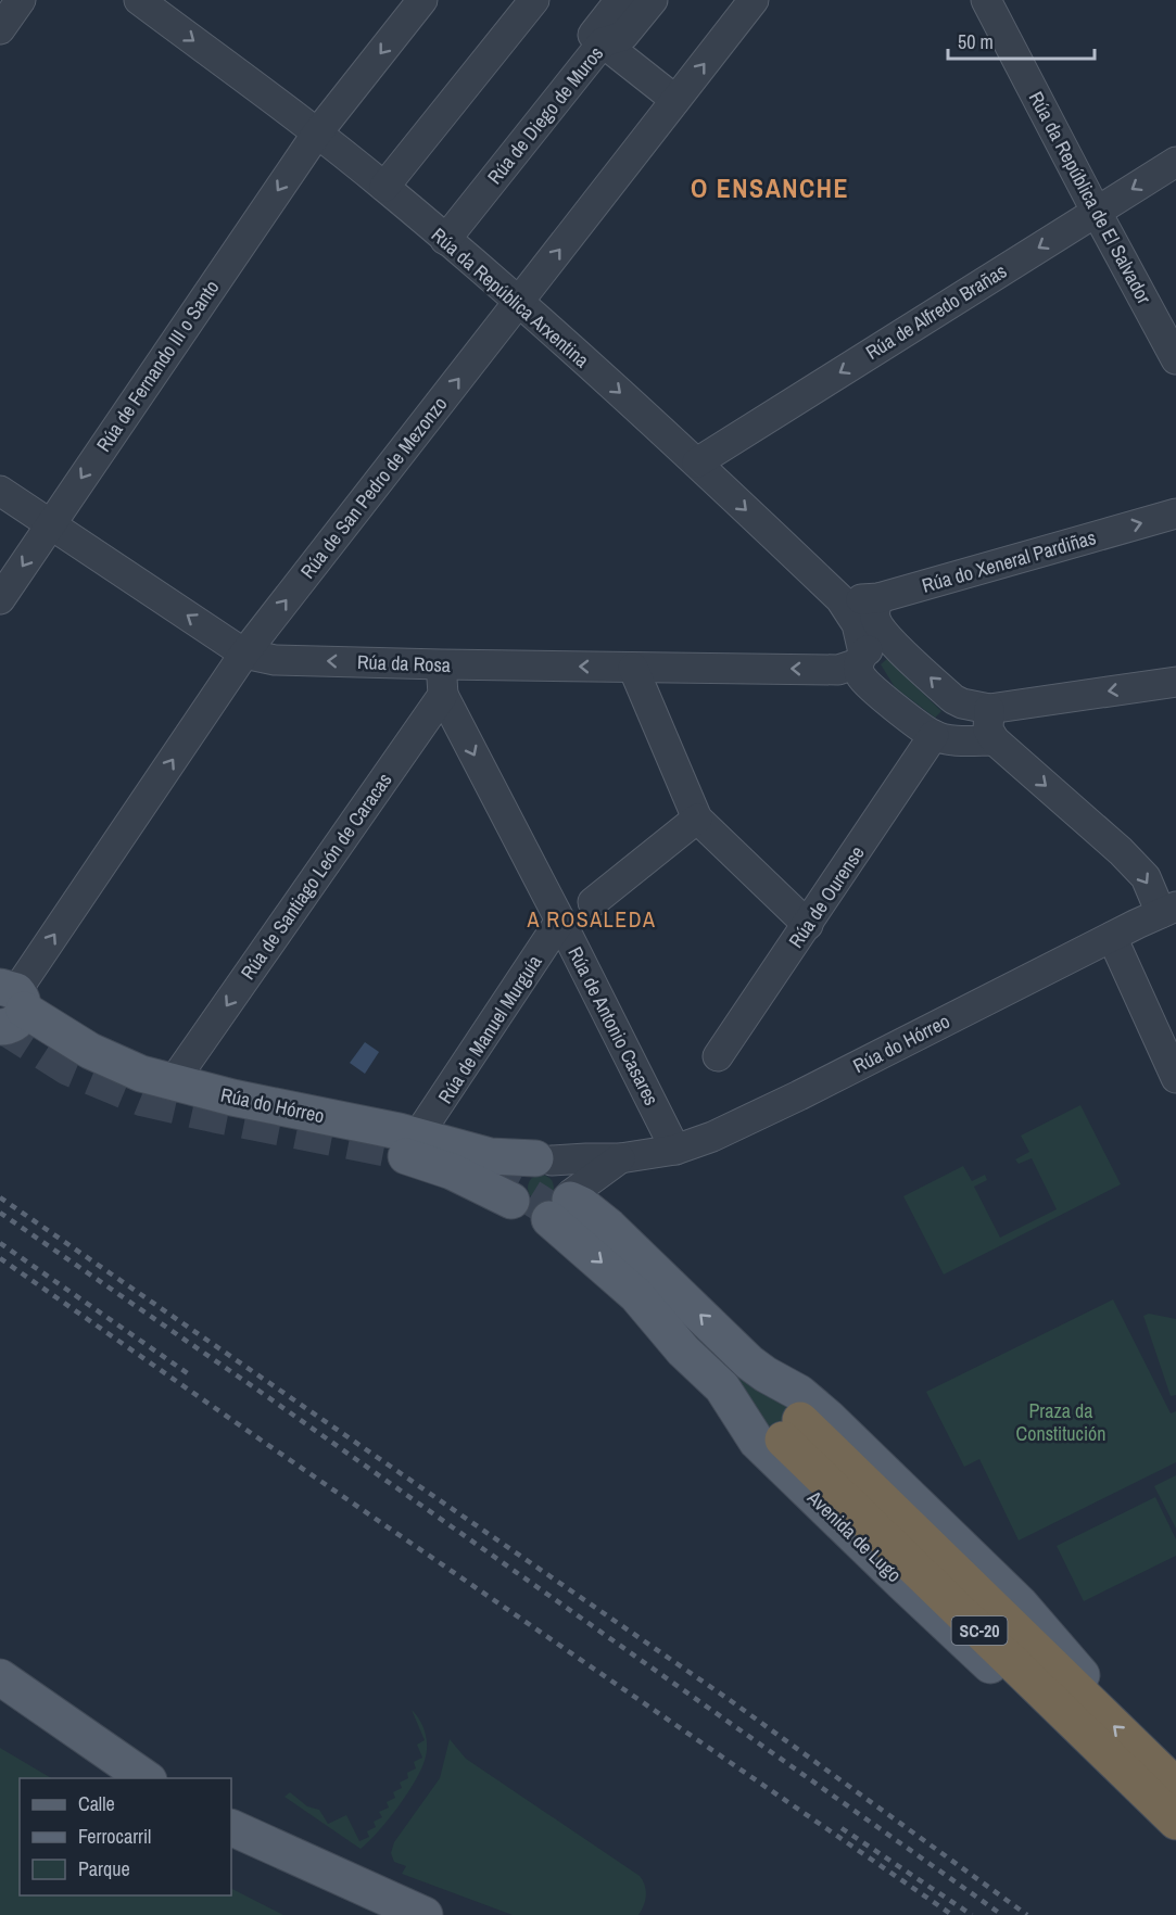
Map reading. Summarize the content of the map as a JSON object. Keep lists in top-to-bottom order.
{
  "streets": {
    "highway": ["Avenida de Lugo", "SC-20"],
    "main road": ["Rúa do Hórreo"],
    "street": [
      "Rúa de Diego de Muros",
      "Rúa da República de El Salvador",
      "Rúa da República Arxentina",
      "Rúa de Alfredo Brañas",
      "Rúa de Fernando III o Santo",
      "Rúa de San Pedro de Mezonzo",
      "Rúa do Xeneral Pardiñas",
      "Rúa da Rosa",
      "Rúa de Santiago León de Caracas",
      "Rúa de Ourense",
      "Rúa de Antonio Casares",
      "Rúa de Manuel Murguía"
    ]
  },
  "crossings": [
    ["Rúa de Diego de Muros", "Rúa da República Arxentina"],
    ["Rúa da República de El Salvador", "Rúa de Alfredo Brañas"],
    ["Rúa da República Arxentina", "Rúa de Alfredo Brañas"],
    ["Rúa da República Arxentina", "Rúa de Fernando III o Santo"],
    ["Rúa da República Arxentina", "Rúa de San Pedro de Mezonzo"],
    ["Rúa da República Arxentina", "Rúa do Xeneral Pardiñas"],
    ["Rúa da República Arxentina", "Rúa da Rosa"],
    ["Rúa de Fernando III o Santo", "Rúa da Rosa"],
    ["Rúa de San Pedro de Mezonzo", "Rúa da Rosa"],
    ["Rúa de San Pedro de Mezonzo", "Rúa do Hórreo"],
    ["Rúa de Santiago León de Caracas", "Rúa de Antonio Casares"],
    ["Rúa de Santiago León de Caracas", "Rúa do Hórreo"],
    ["Rúa de Antonio Casares", "Rúa de Manuel Murguía"],
    ["Rúa de Antonio Casares", "Rúa do Hórreo"],
    ["Rúa de Manuel Murguía", "Rúa do Hórreo"],
    ["Rúa do Hórreo", "Avenida de Lugo"]
  ],
  "one_way": [
    "Rúa da República Arxentina",
    "Rúa de Alfredo Brañas",
    "Rúa de Fernando III o Santo",
    "Rúa de San Pedro de Mezonzo",
    "Rúa da Rosa",
    "Rúa de Santiago León de Caracas"
  ],
  "districts": ["O ENSANCHE", "A ROSALEDA"],
  "parks": ["Praza da Constitución"],
  "legend": ["Calle", "Ferrocarril", "Parque"],
  "scale_bar": "50 m"
}
